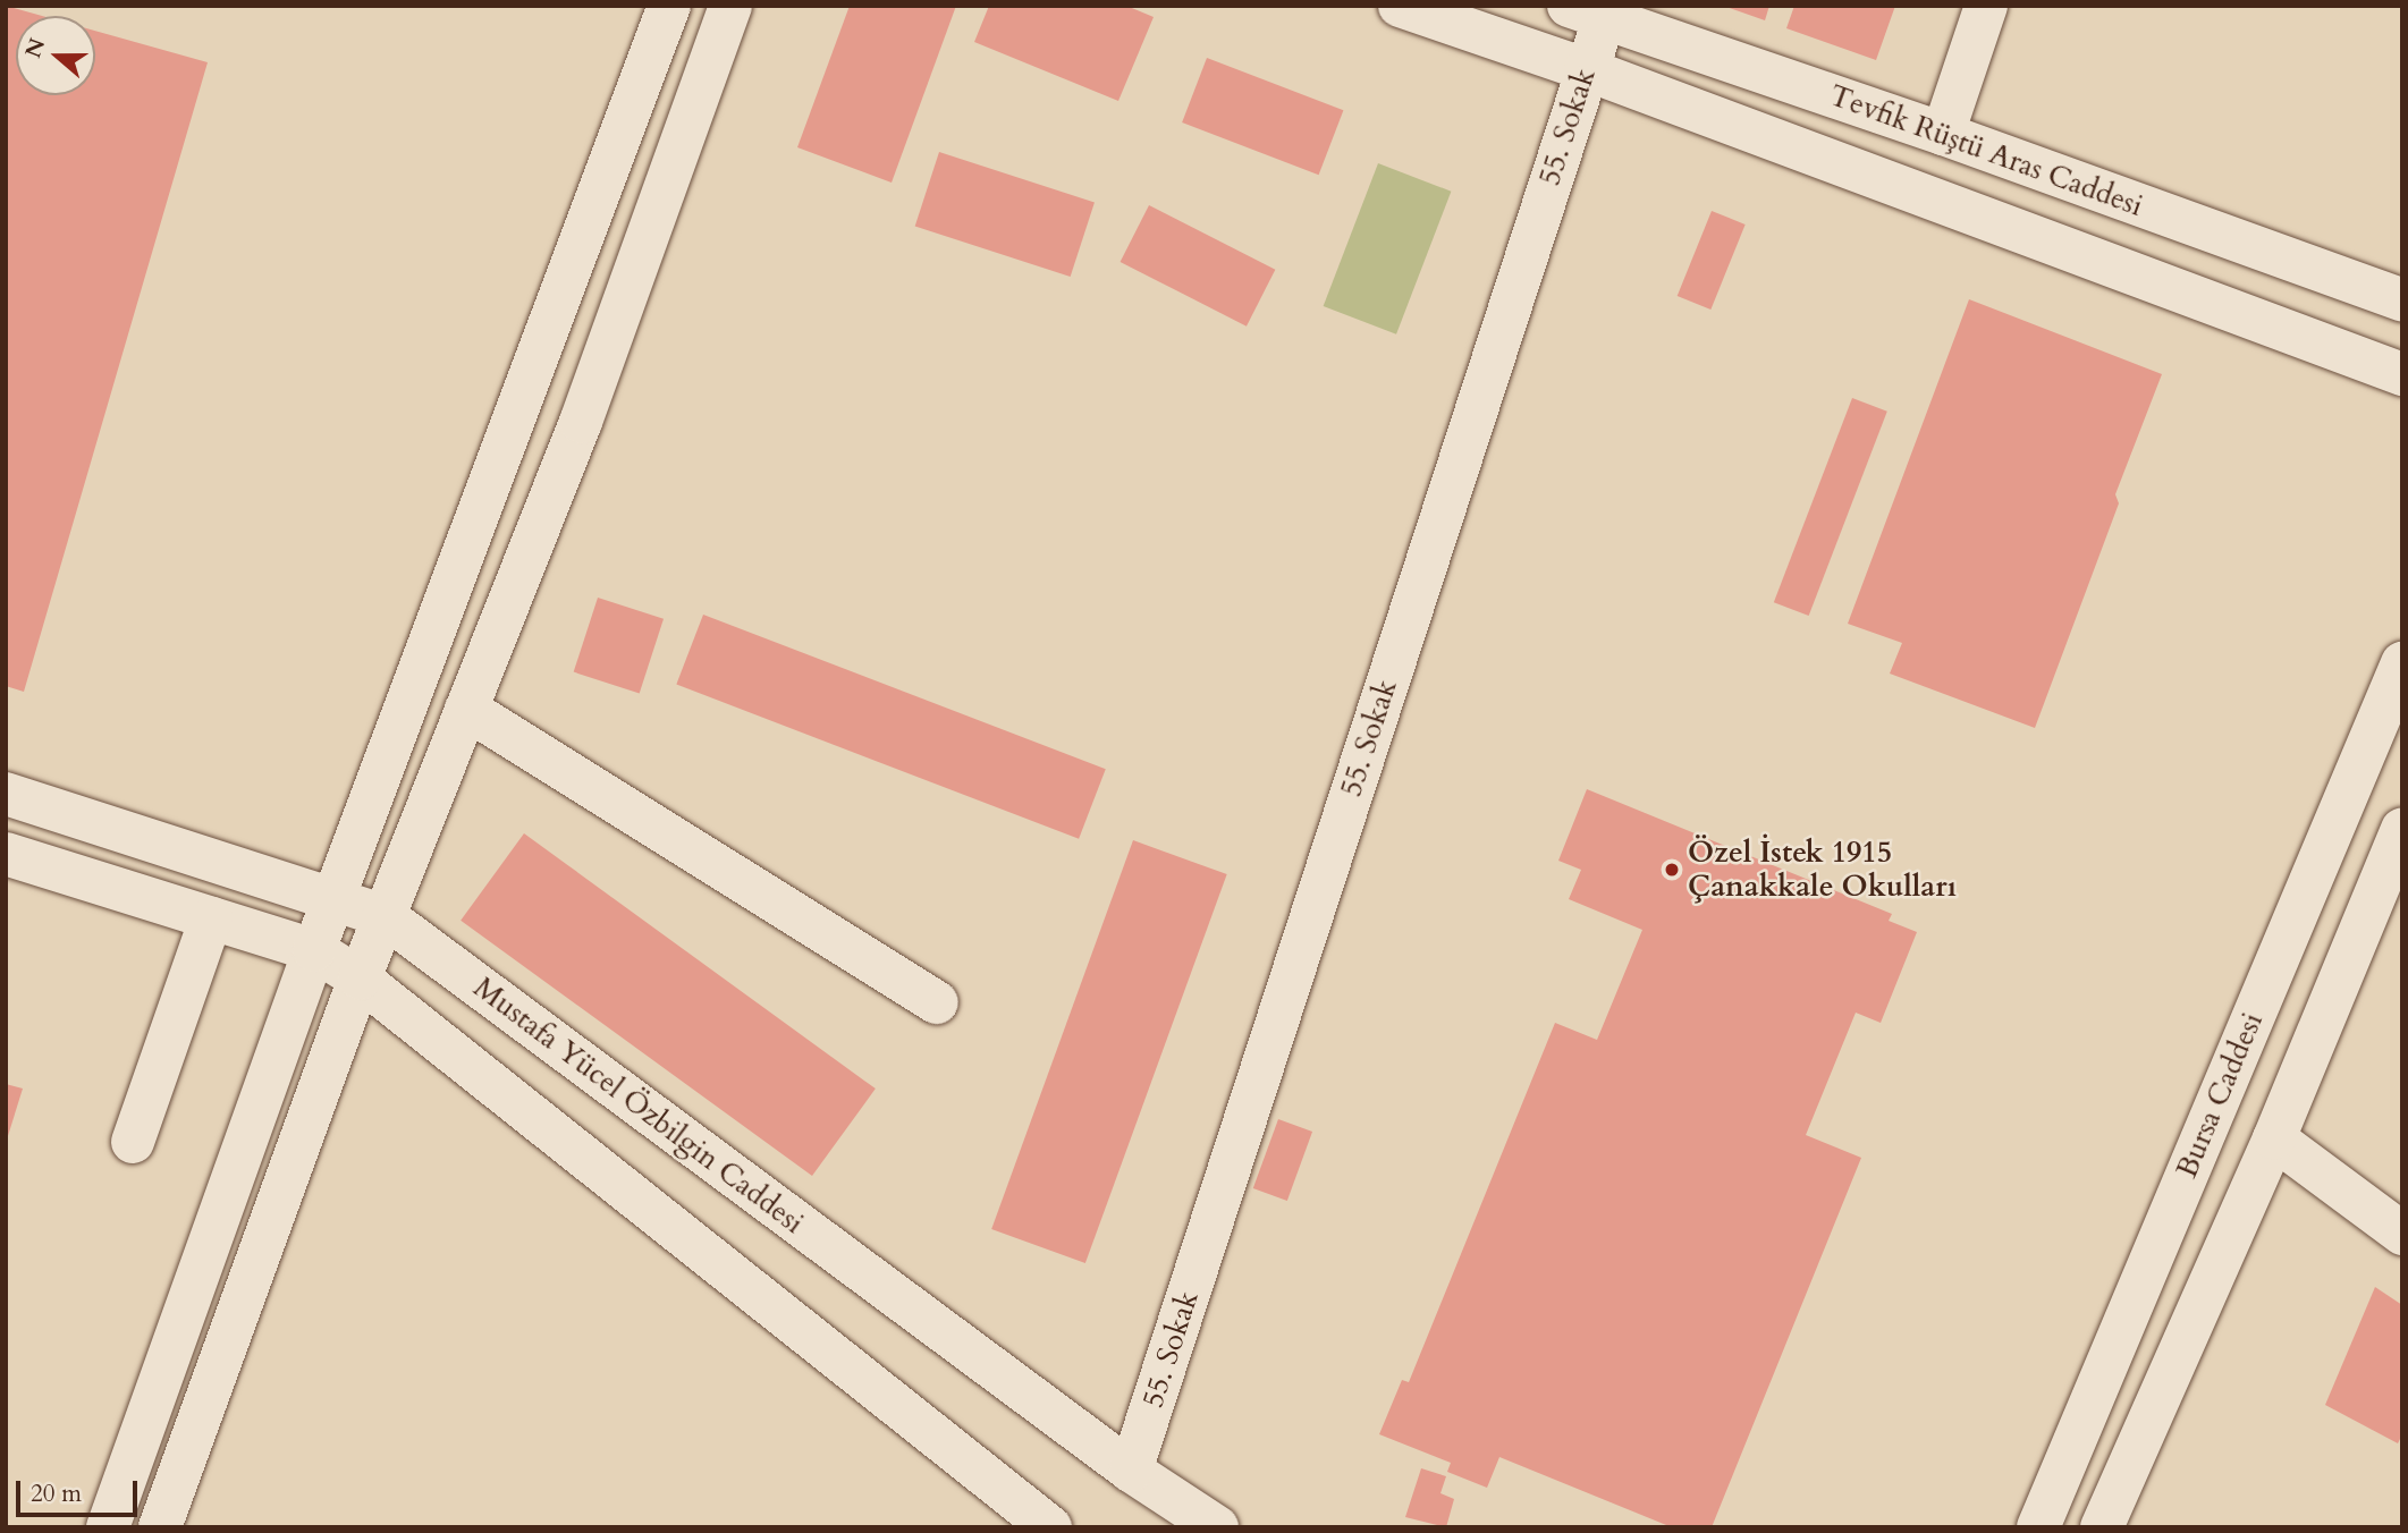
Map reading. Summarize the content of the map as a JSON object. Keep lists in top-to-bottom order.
{
  "streets": {
    "street": [
      "55. Sokak",
      "Tevfik Rüştü Aras Caddesi",
      "Bursa Caddesi",
      "Mustafa Yücel Özbilgin Caddesi"
    ]
  },
  "crossings": [
    ["55. Sokak", "Tevfik Rüştü Aras Caddesi"],
    ["55. Sokak", "Mustafa Yücel Özbilgin Caddesi"]
  ],
  "places": ["Özel İstek 1915 Çanakkale Okulları"],
  "scale_bar": "20 m",
  "north": "left"
}
